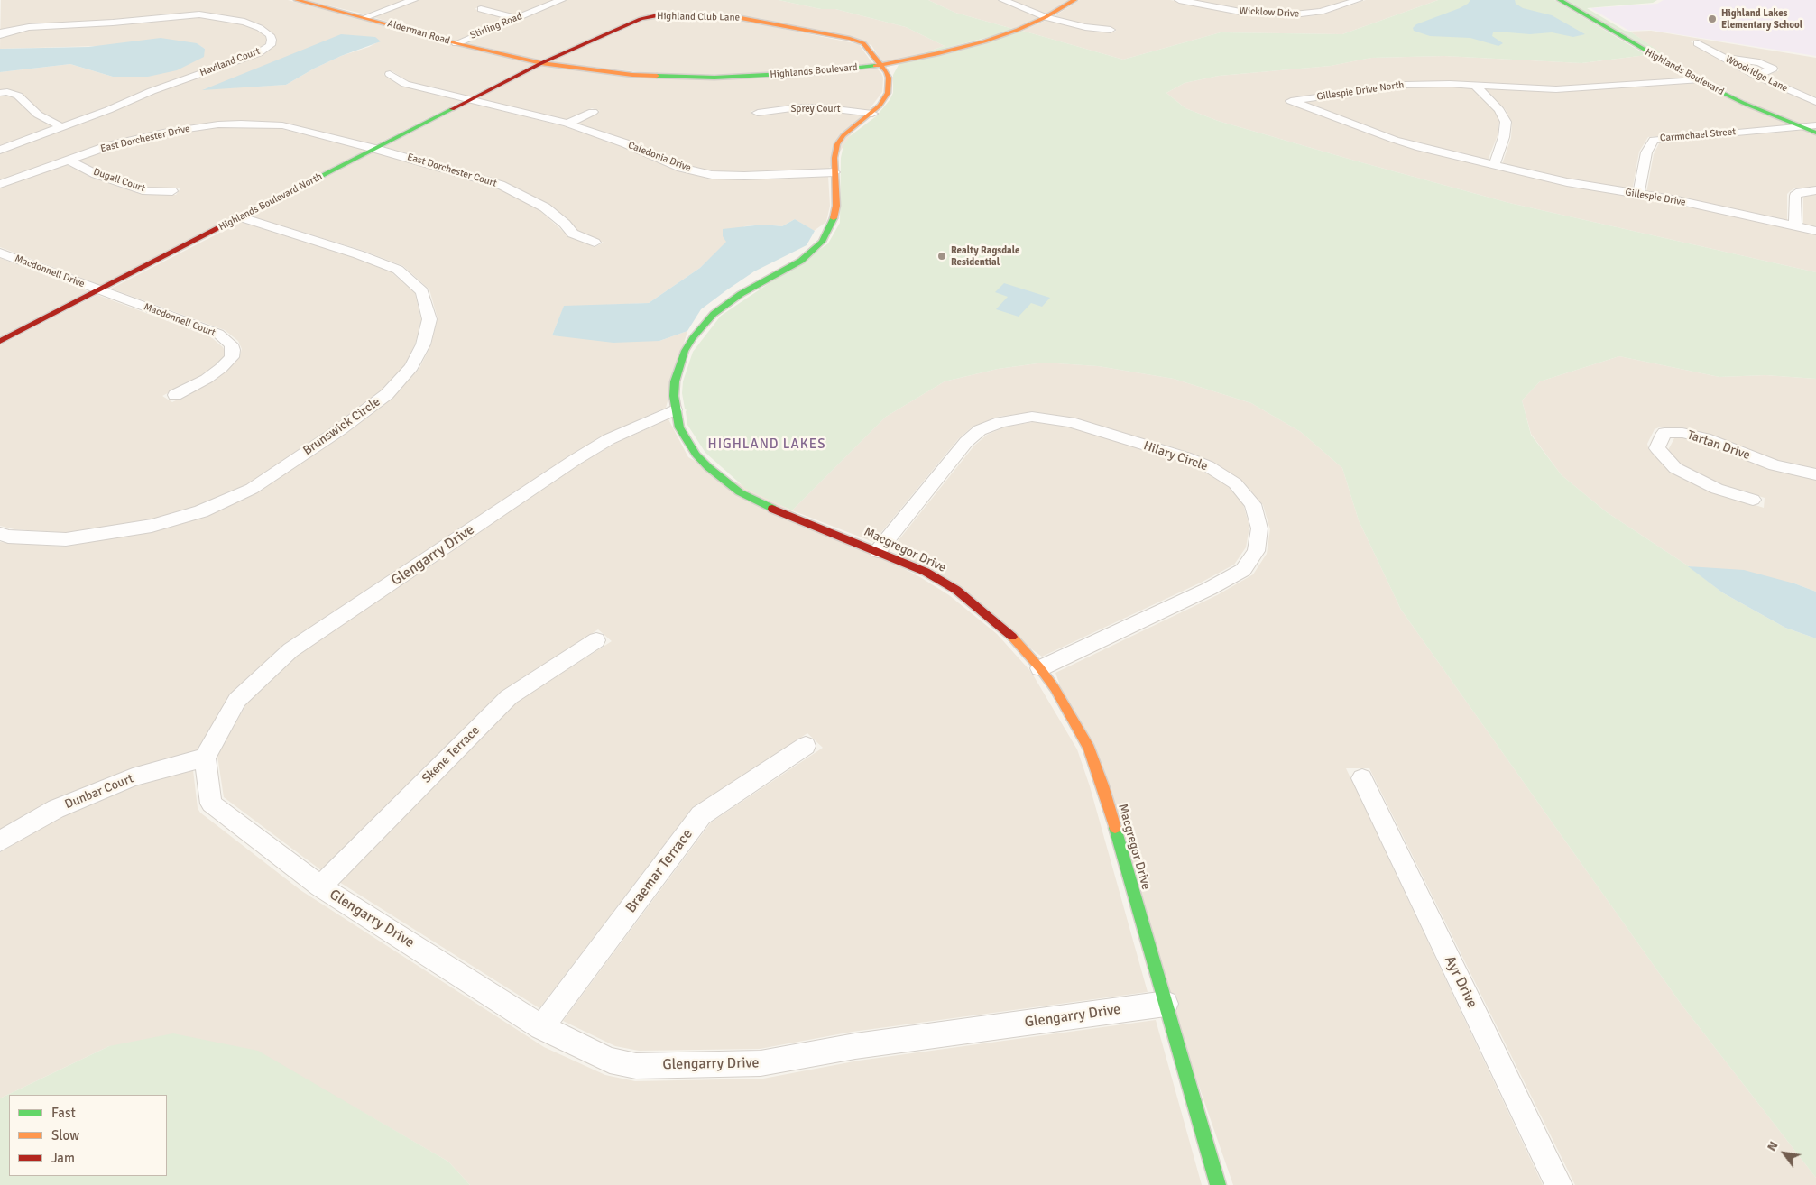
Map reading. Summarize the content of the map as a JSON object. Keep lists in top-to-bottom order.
{
  "streets": {
    "street": [
      "Wicklow Drive",
      "Highland Club Lane",
      "Stirling Road",
      "Alderman Road",
      "Haviland Court",
      "Highlands Boulevard",
      "Woodridge Lane",
      "Gillespie Drive North",
      "Sprey Court",
      "Carmichael Street",
      "East Dorchester Drive",
      "Caledonia Drive",
      "East Dorchester Court",
      "Dugall Court",
      "Gillespie Drive",
      "Highlands Boulevard North",
      "Macdonnell Drive",
      "Macdonnell Court",
      "Brunswick Circle",
      "Tartan Drive",
      "Hilary Circle",
      "Macgregor Drive",
      "Glengarry Drive",
      "Skene Terrace",
      "Dunbar Court",
      "Braemar Terrace",
      "Ayr Drive"
    ]
  },
  "crossings": [
    ["Highland Club Lane", "Alderman Road"],
    ["Highland Club Lane", "Highlands Boulevard"],
    ["Highland Club Lane", "Highlands Boulevard North"],
    ["Highland Club Lane", "Macgregor Drive"],
    ["Stirling Road", "Alderman Road"],
    ["Alderman Road", "Highlands Boulevard"],
    ["Alderman Road", "Highlands Boulevard North"],
    ["Highlands Boulevard", "Gillespie Drive North"],
    ["Highlands Boulevard", "Carmichael Street"],
    ["Highlands Boulevard", "Highlands Boulevard North"],
    ["Highlands Boulevard", "Macgregor Drive"],
    ["Gillespie Drive North", "Gillespie Drive"],
    ["Sprey Court", "Macgregor Drive"],
    ["Carmichael Street", "Gillespie Drive"],
    ["East Dorchester Drive", "East Dorchester Court"],
    ["East Dorchester Drive", "Dugall Court"],
    ["East Dorchester Drive", "Highlands Boulevard North"],
    ["Caledonia Drive", "Highlands Boulevard North"],
    ["Caledonia Drive", "Macgregor Drive"],
    ["East Dorchester Court", "Highlands Boulevard North"],
    ["Highlands Boulevard North", "Macdonnell Drive"],
    ["Highlands Boulevard North", "Macdonnell Court"],
    ["Highlands Boulevard North", "Brunswick Circle"],
    ["Macdonnell Drive", "Macdonnell Court"],
    ["Hilary Circle", "Macgregor Drive"],
    ["Macgregor Drive", "Glengarry Drive"],
    ["Glengarry Drive", "Skene Terrace"],
    ["Glengarry Drive", "Dunbar Court"],
    ["Glengarry Drive", "Braemar Terrace"]
  ],
  "districts": ["HIGHLAND LAKES"],
  "places": ["Highland Lakes Elementary School", "Realty Ragsdale Residential"],
  "legend": ["Fast", "Slow", "Jam"],
  "north": "top left"
}
